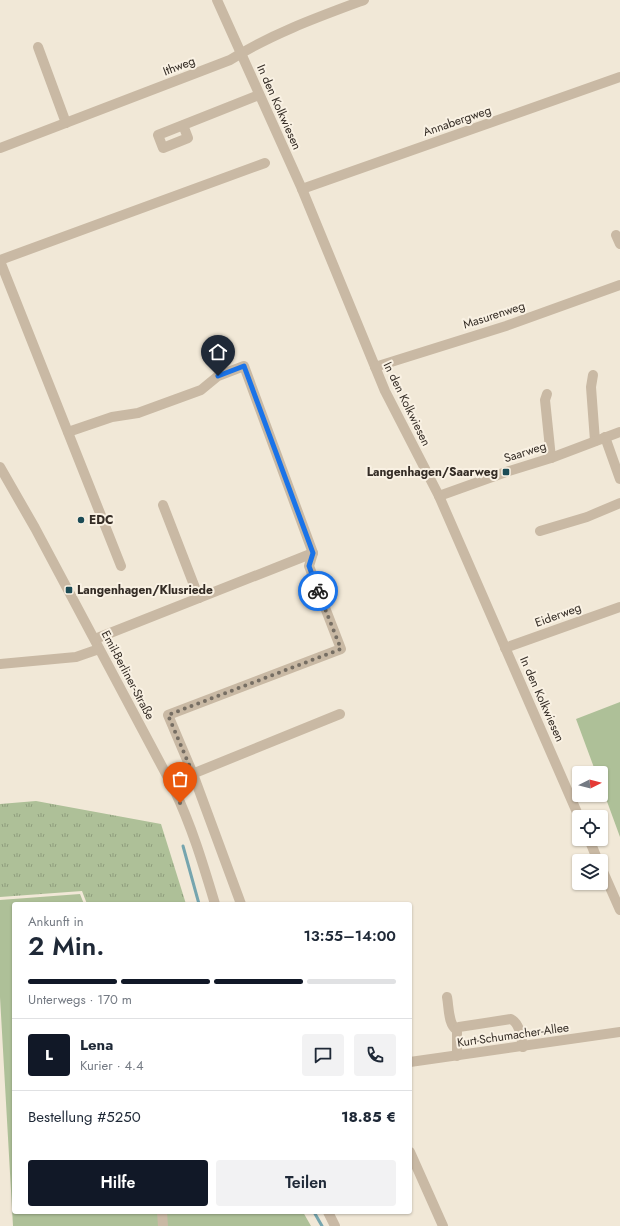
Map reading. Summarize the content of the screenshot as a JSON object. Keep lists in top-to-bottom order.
{
  "streets": {
    "street": [
      "Ithweg",
      "In den Kolkwiesen",
      "Annabergweg",
      "Masurenweg",
      "Saarweg",
      "Eiderweg",
      "Emil-Berliner-Straße",
      "Kurt-Schumacher-Allee"
    ]
  },
  "crossings": [
    ["Ithweg", "In den Kolkwiesen"],
    ["In den Kolkwiesen", "Annabergweg"],
    ["In den Kolkwiesen", "Masurenweg"],
    ["In den Kolkwiesen", "Saarweg"],
    ["In den Kolkwiesen", "Eiderweg"]
  ],
  "places": {
    "transit": ["Langenhagen/Saarweg", "Langenhagen/Klusriede"],
    "other": ["EDC"]
  },
  "north": "right",
  "page": {
    "heading": ["2 Min.", "Ankunft in", "13:55–14:00"],
    "panel": [
      "Lena",
      "Kurier · 4.4",
      "Bestellung #5250",
      "18.85 €"
    ],
    "bar": "Unterwegs · 170 m",
    "round": "L",
    "buttons": ["Hilfe", "Teilen"]
  }
}
